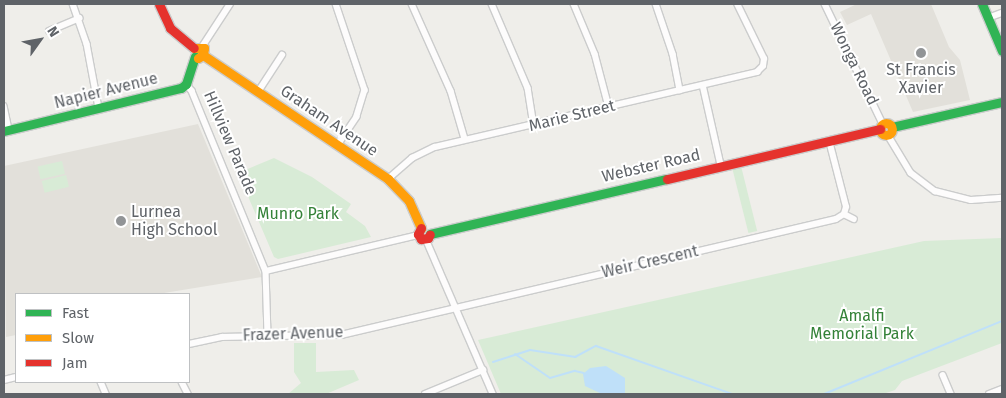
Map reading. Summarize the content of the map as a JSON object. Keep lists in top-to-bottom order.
{
  "streets": {
    "street": [
      "Wonga Road",
      "Napier Avenue",
      "Marie Street",
      "Graham Avenue",
      "Hillview Parade",
      "Webster Road",
      "Weir Crescent",
      "Frazer Avenue"
    ]
  },
  "crossings": [
    ["Wonga Road", "Webster Road"],
    ["Napier Avenue", "Hillview Parade"],
    ["Marie Street", "Graham Avenue"],
    ["Graham Avenue", "Webster Road"],
    ["Graham Avenue", "Weir Crescent"],
    ["Graham Avenue", "Frazer Avenue"],
    ["Hillview Parade", "Webster Road"],
    ["Weir Crescent", "Frazer Avenue"]
  ],
  "parks": ["Munro Park", "Amalfi Memorial Park"],
  "places": ["St Francis Xavier", "Lurnea High School"],
  "legend": ["Fast", "Slow", "Jam"],
  "north": "top right"
}
